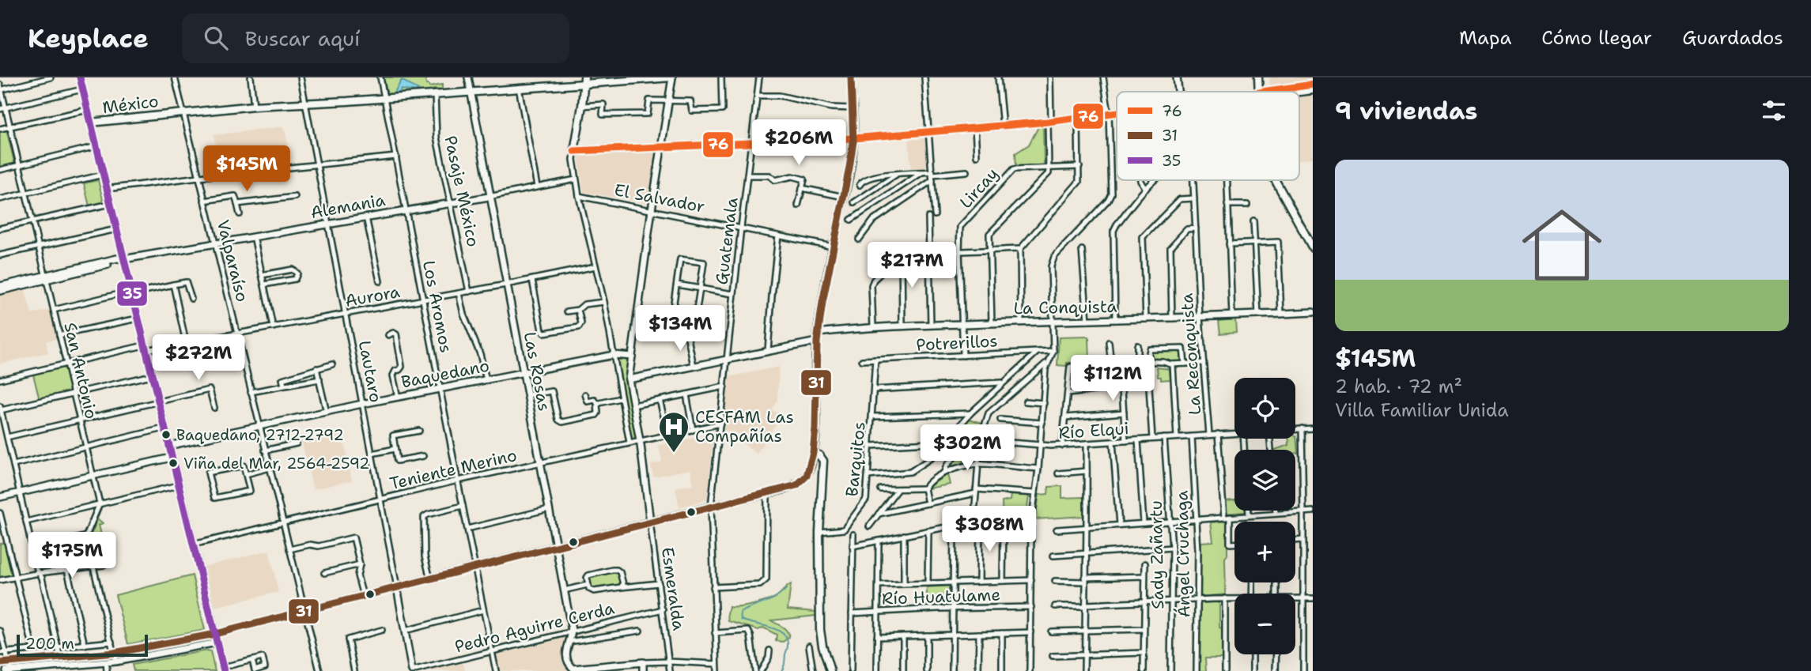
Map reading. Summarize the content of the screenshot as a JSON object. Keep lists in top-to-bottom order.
{
  "streets": {
    "main road": ["México"],
    "street": [
      "Lircay",
      "Pasaje México",
      "El Salvador",
      "Alemania",
      "Guatemala",
      "Valparaíso",
      "Aurora",
      "Los Aromos",
      "La Conquista",
      "Potrerillos",
      "La Reconquista",
      "San Antonio",
      "Lautaro",
      "Las Rosas",
      "Baquedano",
      "Río Elqui",
      "Barquitos",
      "Teniente Merino",
      "Ángel Cruchaga",
      "Sady Zañartu",
      "Esmeralda",
      "Río Huatulame",
      "Pedro Aguirre Cerda"
    ]
  },
  "crossings": [
    ["México", "Pasaje México"],
    ["México", "Valparaíso"],
    ["México", "Los Aromos"],
    ["México", "Lautaro"],
    ["México", "Las Rosas"],
    ["México", "Esmeralda"],
    ["Lircay", "La Conquista"],
    ["Lircay", "Potrerillos"],
    ["Pasaje México", "Alemania"],
    ["Pasaje México", "Aurora"],
    ["El Salvador", "Guatemala"],
    ["El Salvador", "Esmeralda"],
    ["Alemania", "Valparaíso"],
    ["Alemania", "Los Aromos"],
    ["Alemania", "San Antonio"],
    ["Alemania", "Lautaro"],
    ["Alemania", "Las Rosas"],
    ["Guatemala", "Teniente Merino"],
    ["Valparaíso", "Aurora"],
    ["Valparaíso", "Baquedano"],
    ["Valparaíso", "Teniente Merino"],
    ["Aurora", "Los Aromos"],
    ["Aurora", "San Antonio"],
    ["Aurora", "Lautaro"],
    ["Aurora", "Las Rosas"],
    ["Los Aromos", "Baquedano"],
    ["Los Aromos", "Teniente Merino"],
    ["Los Aromos", "Pedro Aguirre Cerda"],
    ["La Conquista", "La Reconquista"],
    ["Potrerillos", "Barquitos"],
    ["La Reconquista", "Río Elqui"],
    ["Lautaro", "Baquedano"],
    ["Lautaro", "Teniente Merino"],
    ["Lautaro", "Pedro Aguirre Cerda"],
    ["Las Rosas", "Baquedano"],
    ["Las Rosas", "Teniente Merino"],
    ["Las Rosas", "Pedro Aguirre Cerda"],
    ["Baquedano", "Esmeralda"],
    ["Río Elqui", "Ángel Cruchaga"],
    ["Río Elqui", "Sady Zañartu"],
    ["Teniente Merino", "Esmeralda"],
    ["Esmeralda", "Pedro Aguirre Cerda"]
  ],
  "places": {
    "other": ["Baquedano, 2712-2792", "Viña del Mar, 2564-2592"],
    "hospital": ["CESFAM Las Compañías"]
  },
  "lines": ["transit line 31", "transit line 35", "transit line 76"],
  "legend": ["76", "31", "35"],
  "scale_bar": "200 m",
  "page": {
    "header": "Keyplace",
    "search": "Buscar aquí",
    "nav": ["Mapa", "Cómo llegar", "Guardados"],
    "heading": "9 viviendas",
    "price": [
      "$206M",
      "$145M",
      "$217M",
      "$134M",
      "$272M",
      "$112M",
      "$302M",
      "$308M",
      "$175M"
    ],
    "list": [
      {
        "name": "$145M",
        "note": "2 hab. · 72 m² · Villa Familiar Unida"
      }
    ],
    "map_buttons": ["+", "−"],
    "scale": "200 m"
  }
}
